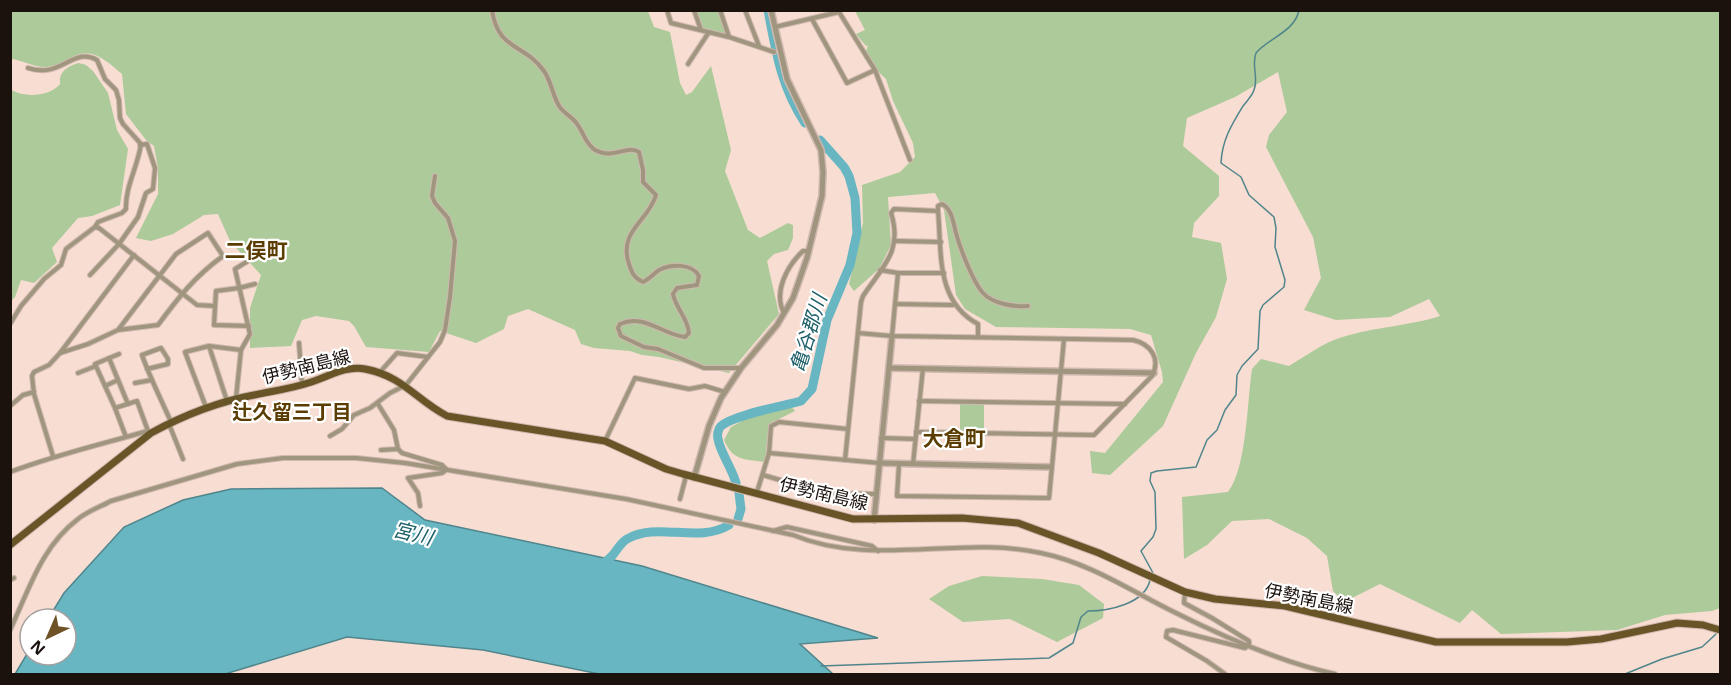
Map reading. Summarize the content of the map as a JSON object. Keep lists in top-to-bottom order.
{
  "streets": {
    "main road": ["伊勢南島線"]
  },
  "districts": ["二俣町", "辻久留三丁目", "大倉町"],
  "water": ["亀谷郡川", "宮川"],
  "north": "bottom left"
}
